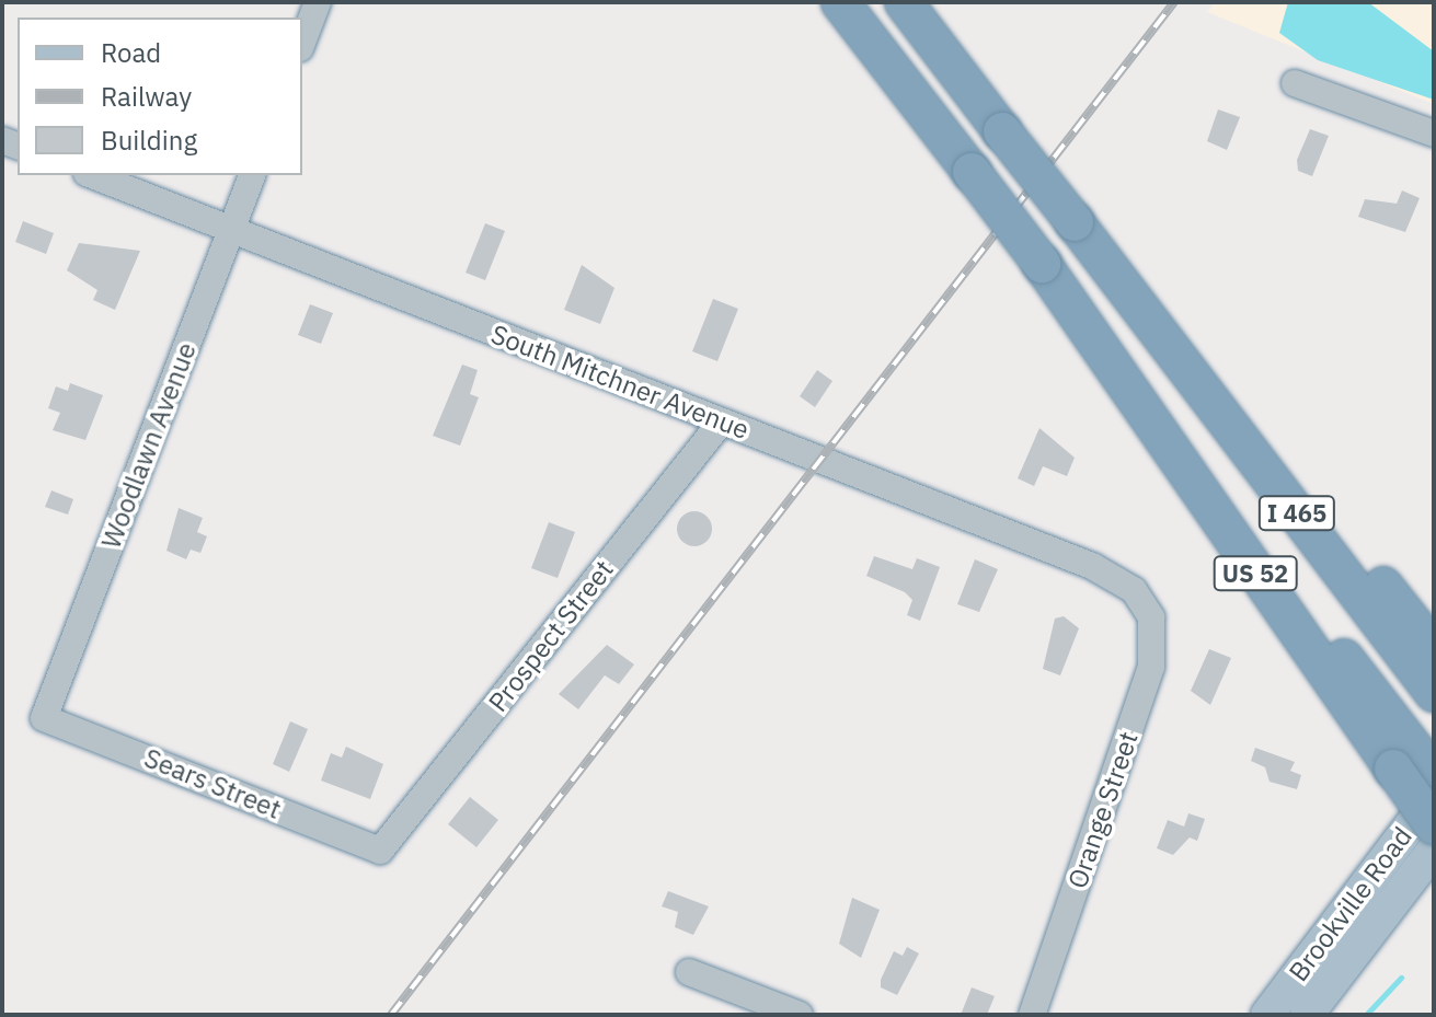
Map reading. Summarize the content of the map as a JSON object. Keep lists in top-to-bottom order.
{
  "streets": {
    "highway": ["I 465", "US 52"],
    "main road": ["Brookville Road"],
    "street": [
      "South Mitchner Avenue",
      "Woodlawn Avenue",
      "Prospect Street",
      "Sears Street",
      "Orange Street"
    ]
  },
  "crossings": [
    ["South Mitchner Avenue", "Woodlawn Avenue"],
    ["South Mitchner Avenue", "Prospect Street"],
    ["South Mitchner Avenue", "Orange Street"],
    ["Woodlawn Avenue", "Sears Street"],
    ["Prospect Street", "Sears Street"]
  ],
  "legend": ["Road", "Railway", "Building"]
}
